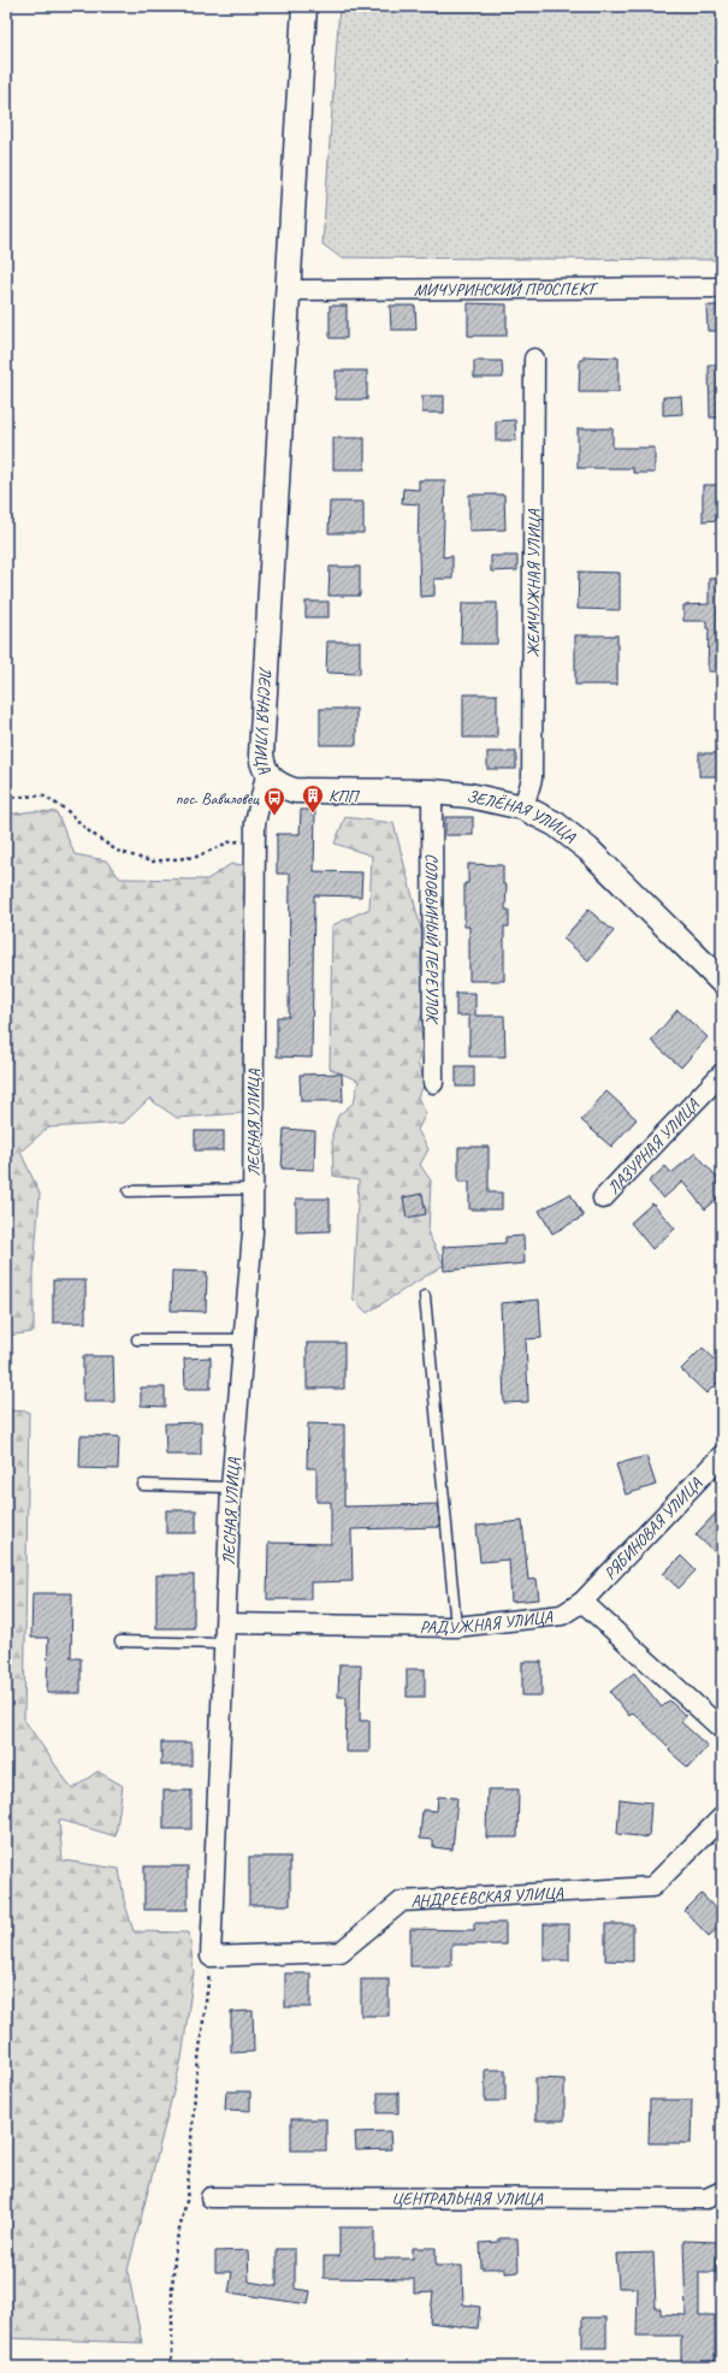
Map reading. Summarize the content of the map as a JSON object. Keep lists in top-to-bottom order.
{
  "streets": {
    "street": [
      "МИЧУРИНСКИЙ ПРОСПЕКТ",
      "ЖЕМЧУЖНАЯ УЛИЦА",
      "ЛЕСНАЯ УЛИЦА",
      "ЗЕЛЁНАЯ УЛИЦА",
      "СОЛОВЬИНЫЙ ПЕРЕУЛОК",
      "ЛАЗУРНАЯ УЛИЦА",
      "РЯБИНОВАЯ УЛИЦА",
      "РАДУЖНАЯ УЛИЦА",
      "АНДРЕЕВСКАЯ УЛИЦА",
      "ЦЕНТРАЛЬНАЯ УЛИЦА"
    ]
  },
  "crossings": [
    ["МИЧУРИНСКИЙ ПРОСПЕКТ", "ЛЕСНАЯ УЛИЦА"],
    ["ЖЕМЧУЖНАЯ УЛИЦА", "ЗЕЛЁНАЯ УЛИЦА"],
    ["ЛЕСНАЯ УЛИЦА", "ЗЕЛЁНАЯ УЛИЦА"],
    ["ЛЕСНАЯ УЛИЦА", "РАДУЖНАЯ УЛИЦА"],
    ["ЛЕСНАЯ УЛИЦА", "АНДРЕЕВСКАЯ УЛИЦА"],
    ["ЗЕЛЁНАЯ УЛИЦА", "СОЛОВЬИНЫЙ ПЕРЕУЛОК"],
    ["РЯБИНОВАЯ УЛИЦА", "РАДУЖНАЯ УЛИЦА"]
  ],
  "places": {
    "building": ["КПП"],
    "bus stop": ["пос. Вавиловец"]
  }
}
